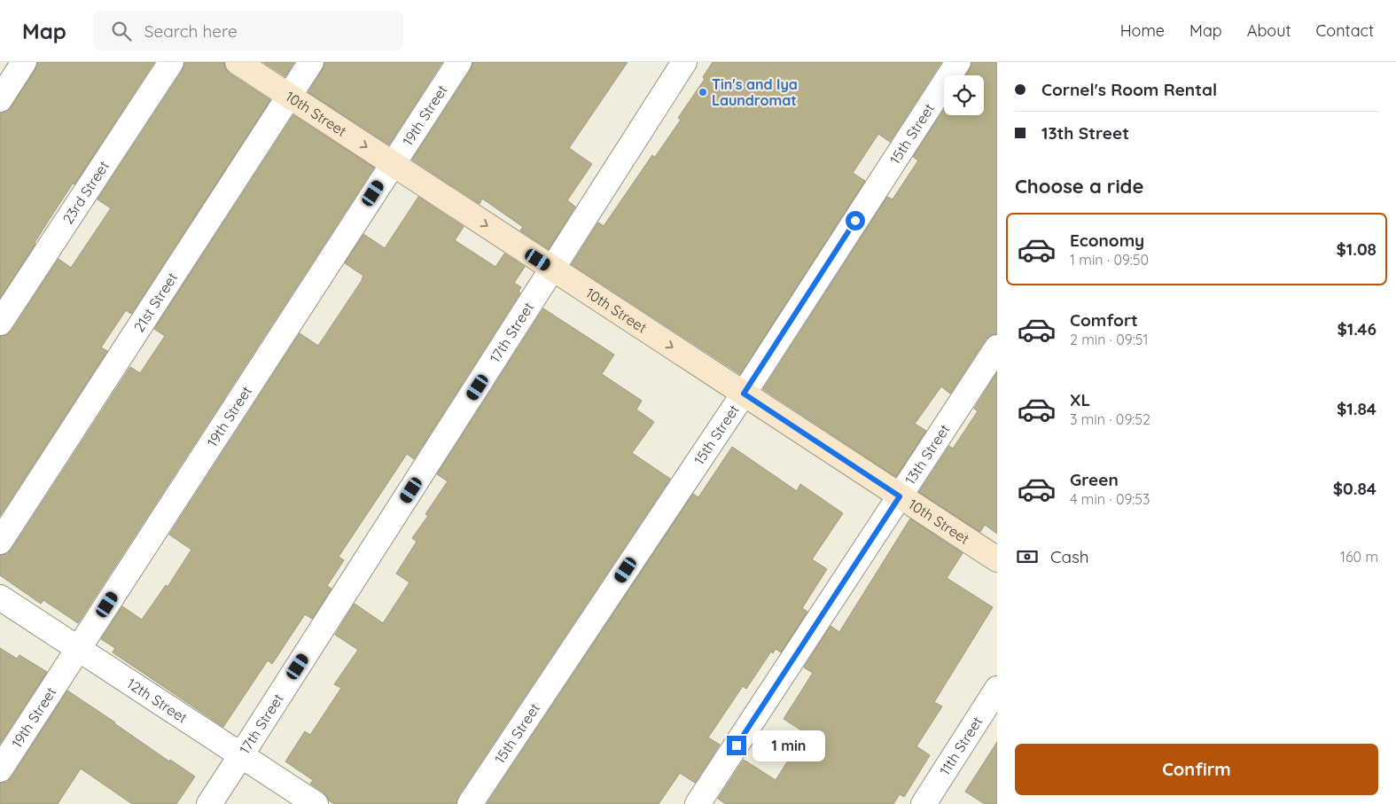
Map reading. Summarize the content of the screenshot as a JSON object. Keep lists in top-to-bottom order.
{
  "streets": {
    "street": [
      "10th Street",
      "19th Street",
      "15th Street",
      "23rd Street",
      "21st Street",
      "17th Street",
      "13th Street",
      "12th Street",
      "11th Street"
    ]
  },
  "crossings": [
    ["10th Street", "19th Street"],
    ["10th Street", "15th Street"],
    ["10th Street", "21st Street"],
    ["10th Street", "17th Street"],
    ["10th Street", "13th Street"],
    ["19th Street", "12th Street"],
    ["17th Street", "12th Street"]
  ],
  "one_way": ["10th Street"],
  "places": ["Tin's and Iya Laundromat"],
  "page": {
    "header": "Map",
    "search": "Search here",
    "nav": [
      "Home",
      "Map",
      "About",
      "Contact"
    ],
    "banner": ["Cornel's Room Rental", "13th Street"],
    "heading": "Choose a ride",
    "list": [
      {
        "name": "Economy",
        "note": "1 min · 09:50",
        "value": "$1.08"
      },
      {
        "name": "Comfort",
        "note": "2 min · 09:51",
        "value": "$1.46"
      },
      {
        "name": "XL",
        "note": "3 min · 09:52",
        "value": "$1.84"
      },
      {
        "name": "Green",
        "note": "4 min · 09:53",
        "value": "$0.84"
      }
    ],
    "pay": ["Cash", "160 m"],
    "bubble": "1 min",
    "buttons": "Confirm"
  }
}
